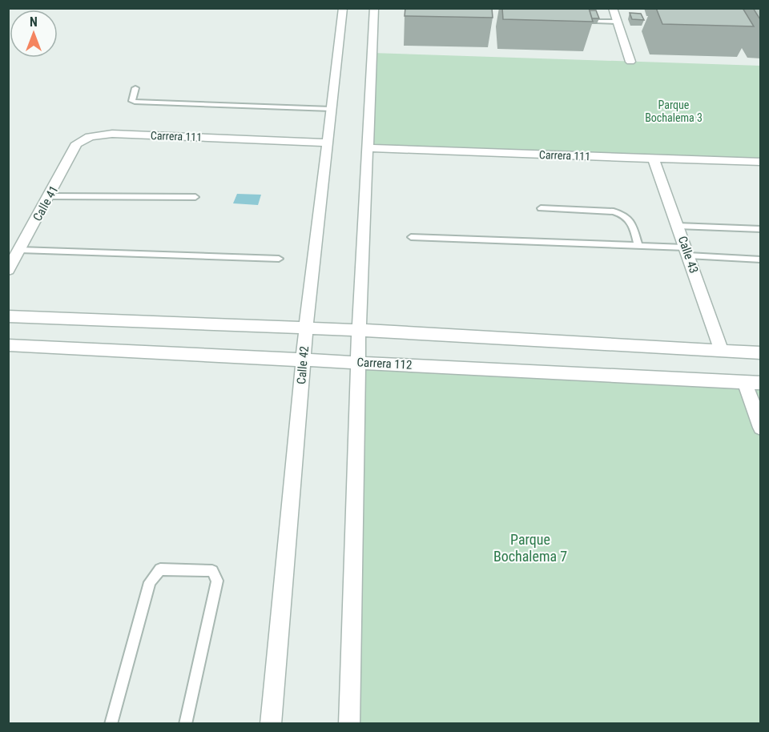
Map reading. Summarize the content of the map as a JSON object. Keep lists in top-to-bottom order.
{
  "streets": {
    "street": [
      "Carrera 111",
      "Calle 41",
      "Calle 43",
      "Carrera 112",
      "Calle 42"
    ]
  },
  "crossings": [
    ["Carrera 111", "Calle 41"],
    ["Carrera 111", "Calle 43"],
    ["Carrera 111", "Calle 42"],
    ["Carrera 112", "Calle 42"]
  ],
  "parks": ["Parque Bochalema 3", "Parque Bochalema 7"],
  "north": "top"
}
